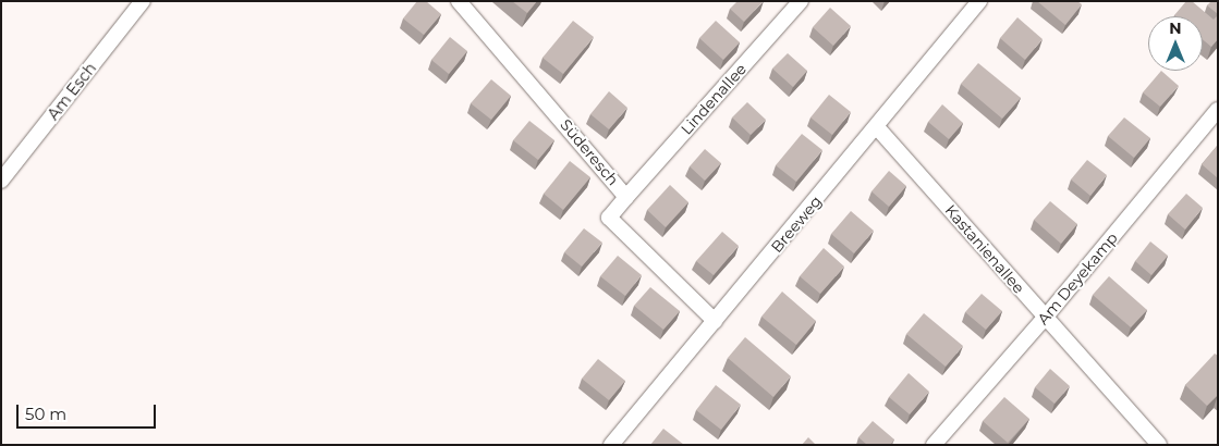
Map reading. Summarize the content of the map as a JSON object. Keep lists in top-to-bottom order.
{
  "streets": {
    "street": [
      "Am Esch",
      "Lindenallee",
      "Süderesch",
      "Breeweg",
      "Kastanienallee",
      "Am Deyekamp"
    ]
  },
  "crossings": [
    ["Lindenallee", "Süderesch"],
    ["Süderesch", "Breeweg"],
    ["Breeweg", "Kastanienallee"],
    ["Kastanienallee", "Am Deyekamp"]
  ],
  "scale_bar": "50 m",
  "north": "top"
}
